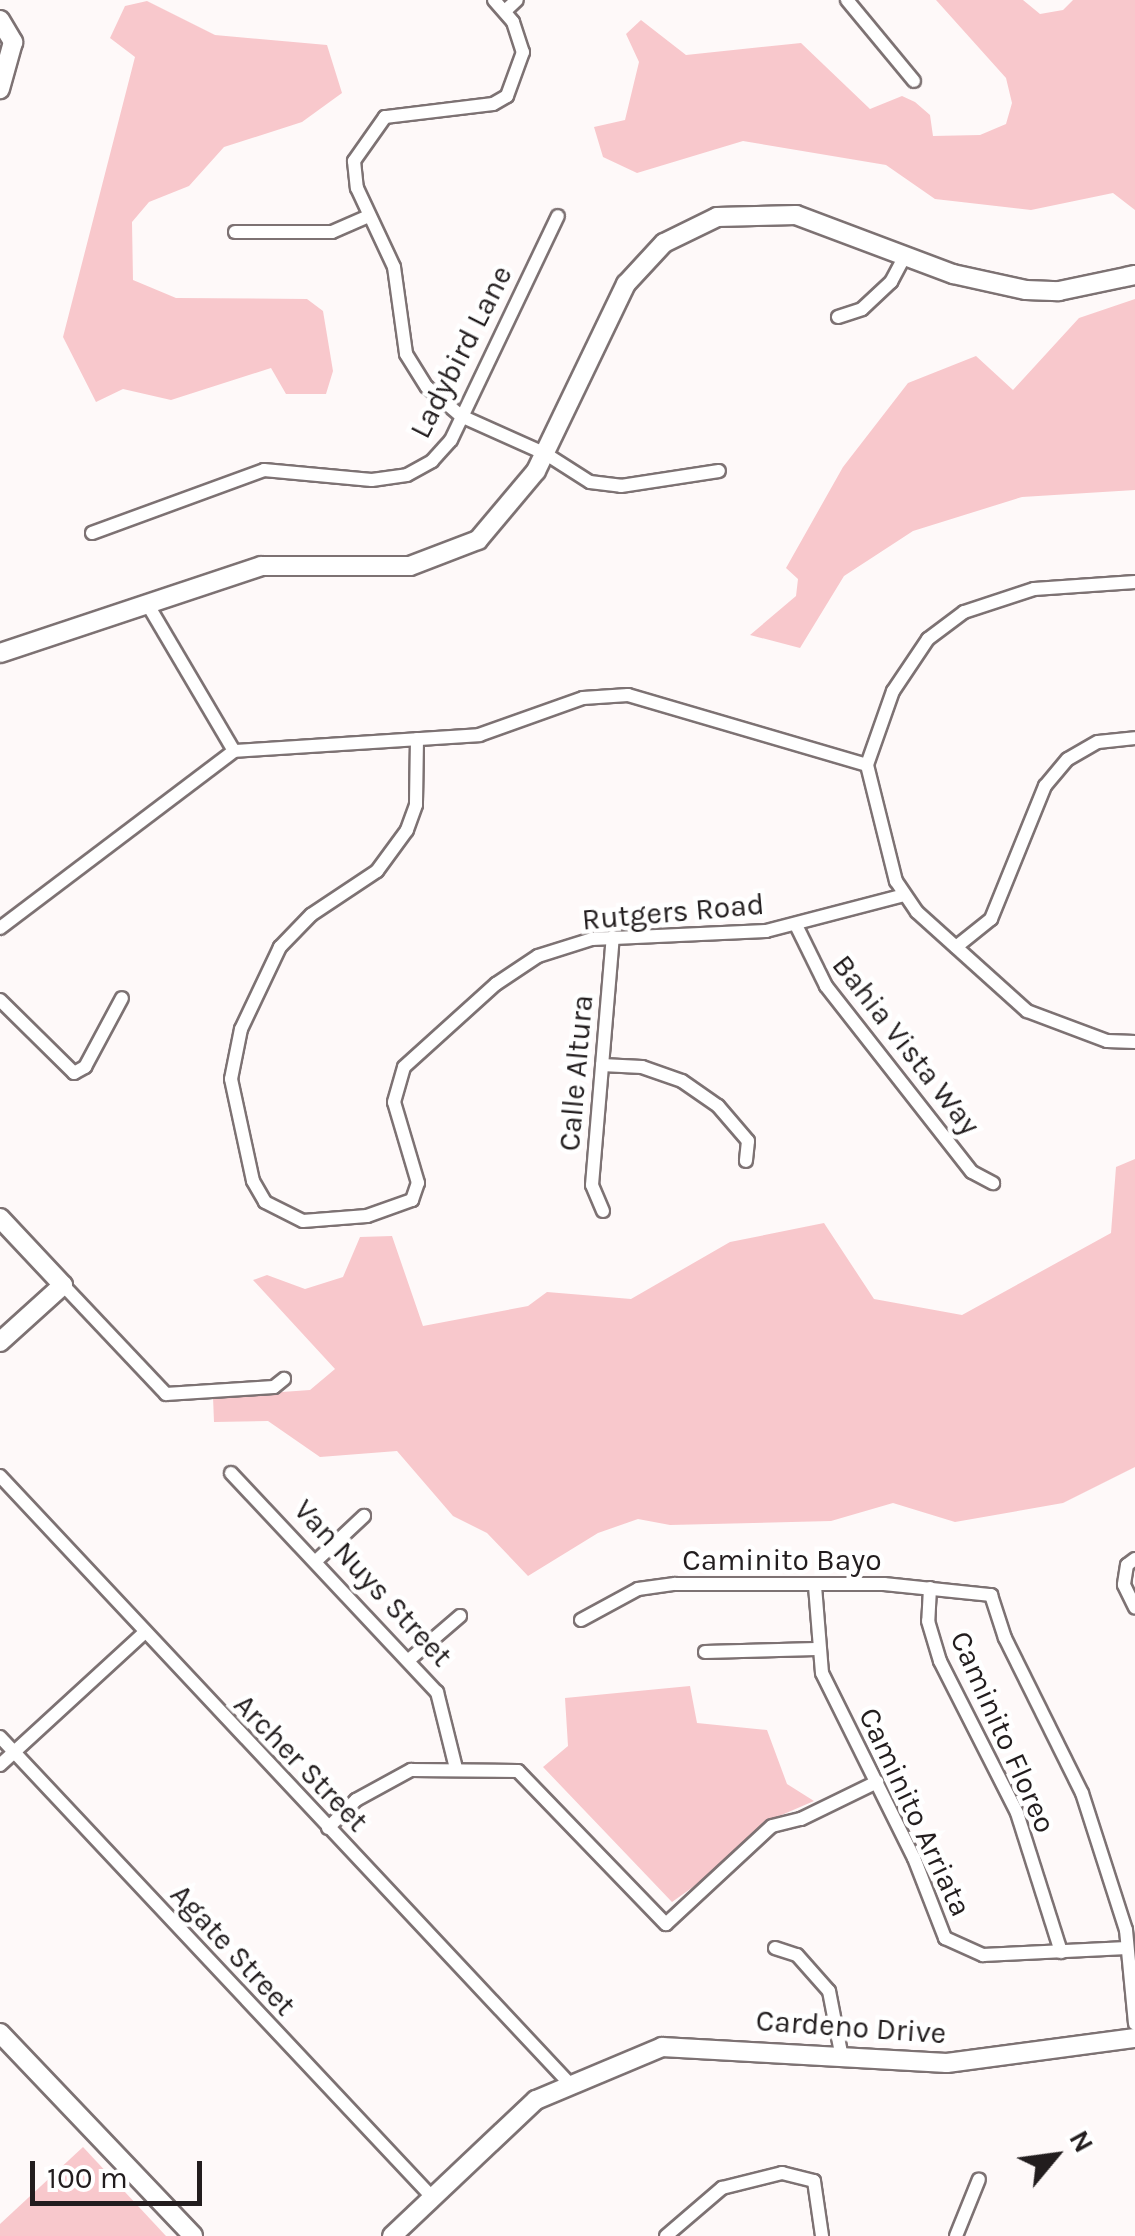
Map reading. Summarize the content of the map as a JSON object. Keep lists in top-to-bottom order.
{
  "streets": {
    "street": [
      "Ladybird Lane",
      "Rutgers Road",
      "Bahia Vista Way",
      "Calle Altura",
      "Caminito Bayo",
      "Van Nuys Street",
      "Caminito Floreo",
      "Archer Street",
      "Caminito Arriata",
      "Agate Street",
      "Cardeno Drive"
    ]
  },
  "crossings": [
    ["Rutgers Road", "Bahia Vista Way"],
    ["Rutgers Road", "Calle Altura"],
    ["Caminito Bayo", "Caminito Floreo"],
    ["Caminito Bayo", "Caminito Arriata"],
    ["Caminito Floreo", "Caminito Arriata"],
    ["Archer Street", "Cardeno Drive"],
    ["Agate Street", "Cardeno Drive"]
  ],
  "scale_bar": "100 m",
  "north": "top right"
}
